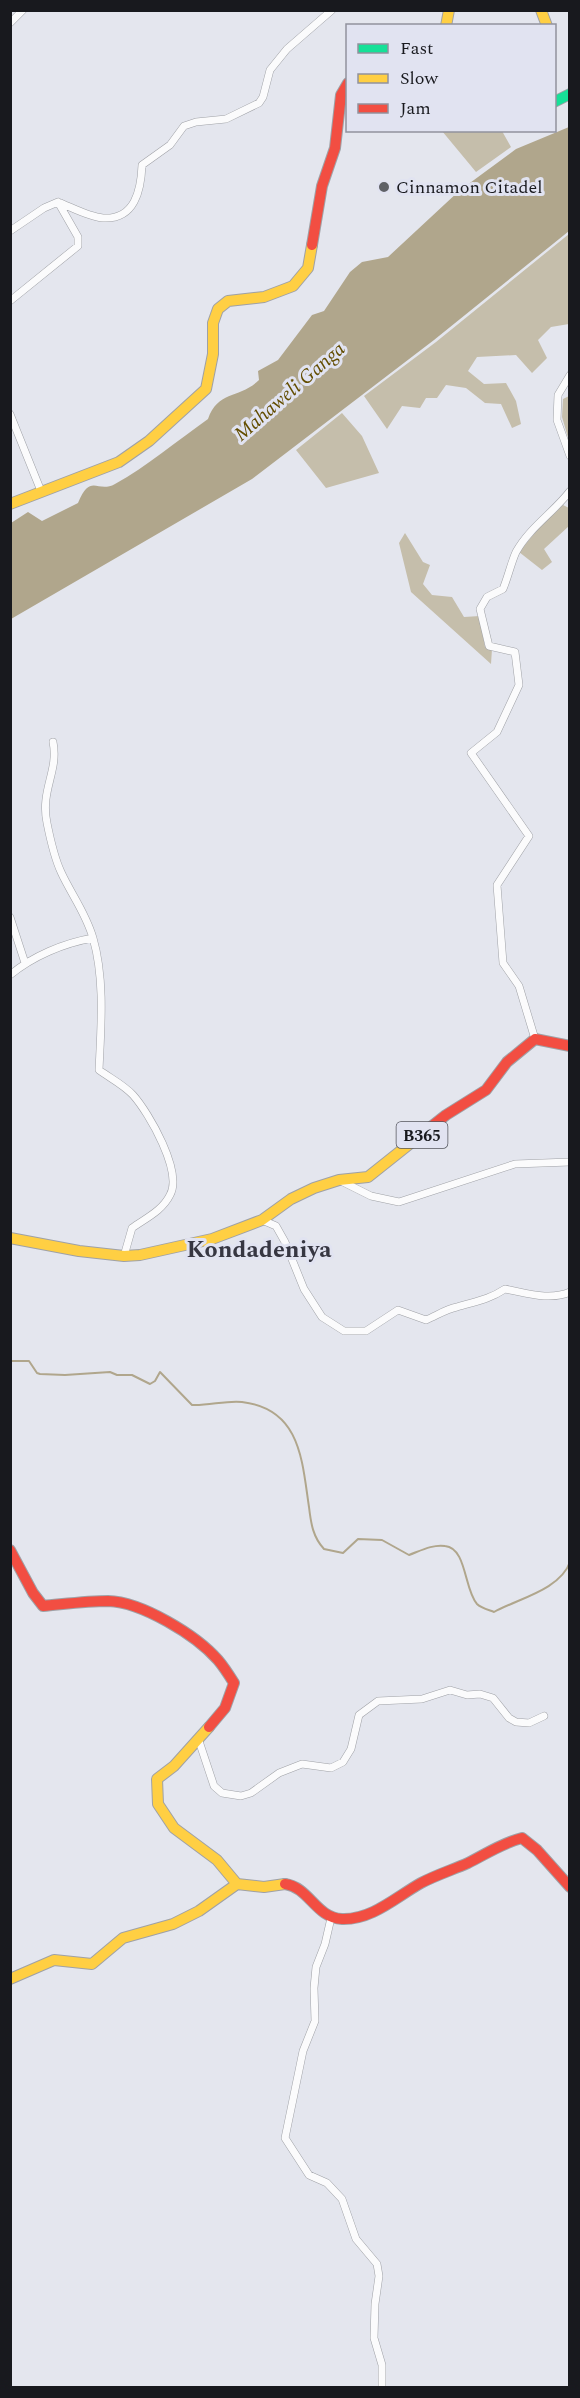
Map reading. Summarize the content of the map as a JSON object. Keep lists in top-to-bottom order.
{
  "streets": {
    "street": ["B365"]
  },
  "districts": ["Kondadeniya"],
  "water": ["Mahaweli Ganga"],
  "places": ["Cinnamon Citadel"],
  "legend": ["Fast", "Slow", "Jam"]
}
